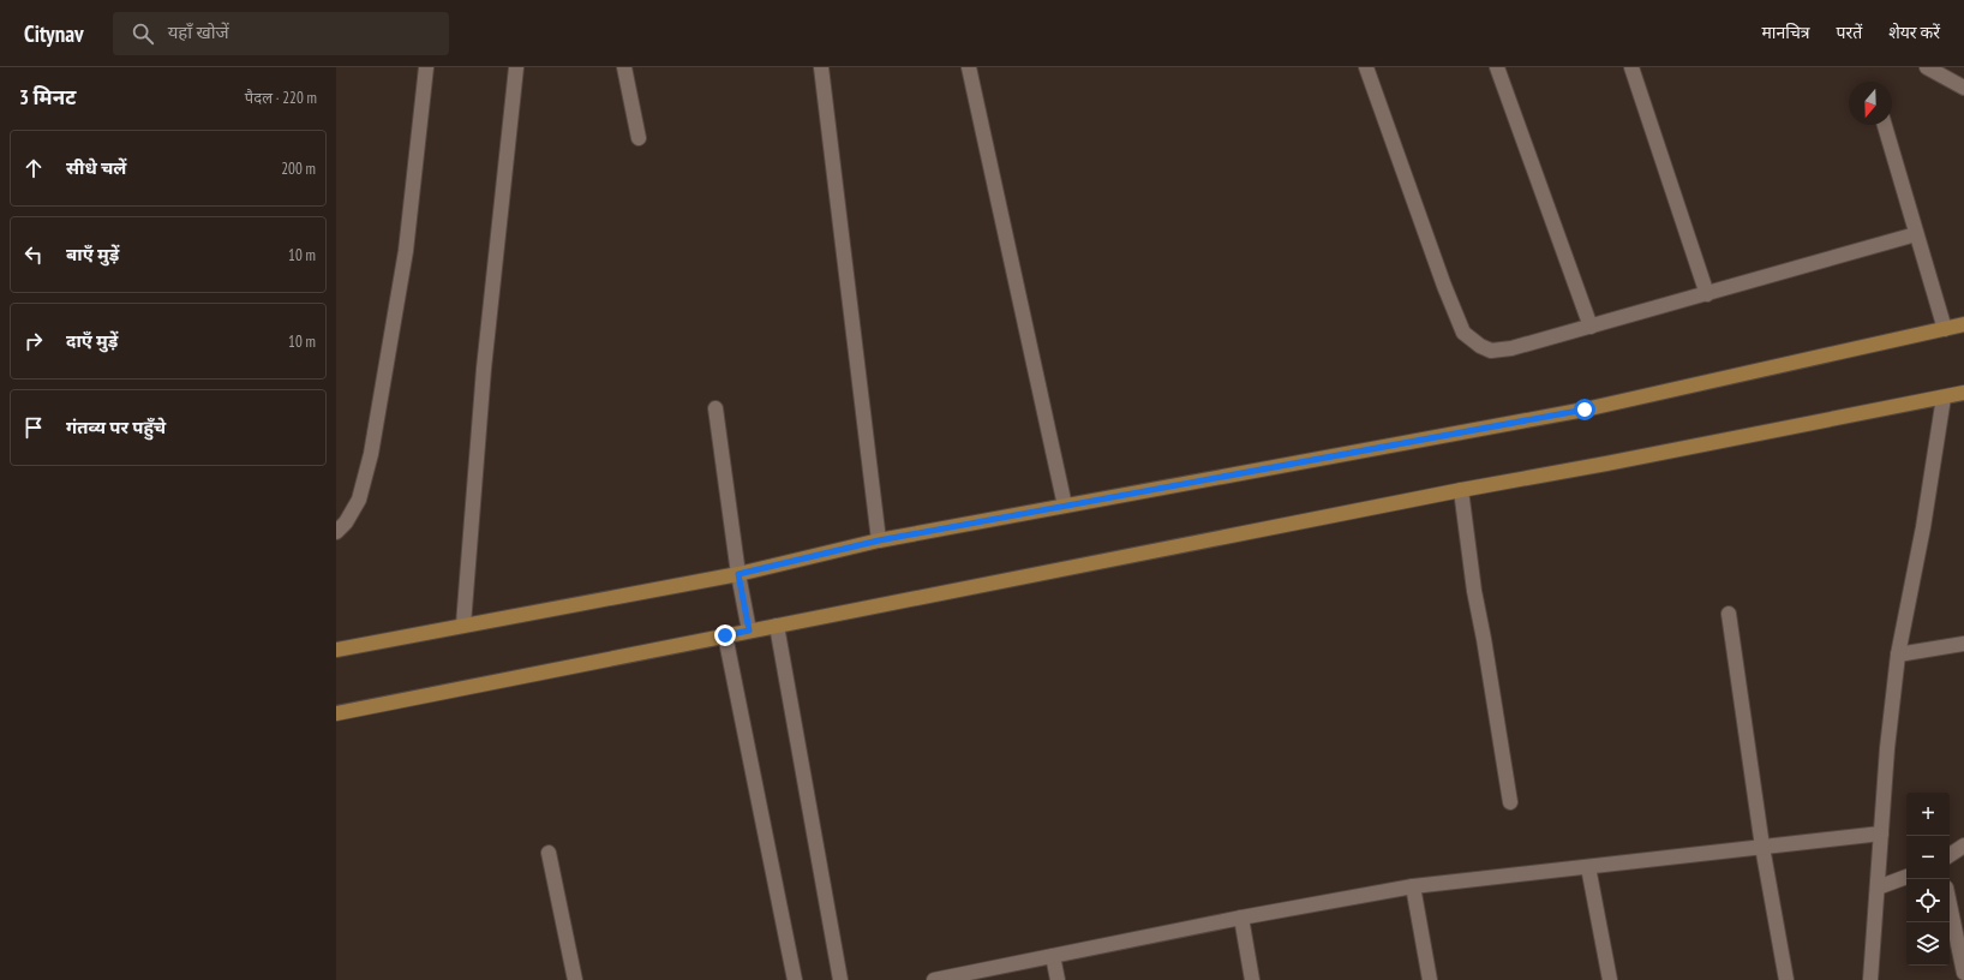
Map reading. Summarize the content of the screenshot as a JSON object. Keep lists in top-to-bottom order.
{
  "north": "bottom",
  "page": {
    "header": "Citynav",
    "search": "यहाँ खोजें",
    "nav": ["मानचित्र", "परतें", "शेयर करें"],
    "heading": ["3 मिनट", "पैदल · 220 m"],
    "list": [
      ["सीधे चलें", "200 m"],
      ["बाएँ मुड़ें", "10 m"],
      ["दाएँ मुड़ें", "10 m"],
      "गंतव्य पर पहुँचे"
    ],
    "map_buttons": ["+", "−"]
  }
}
